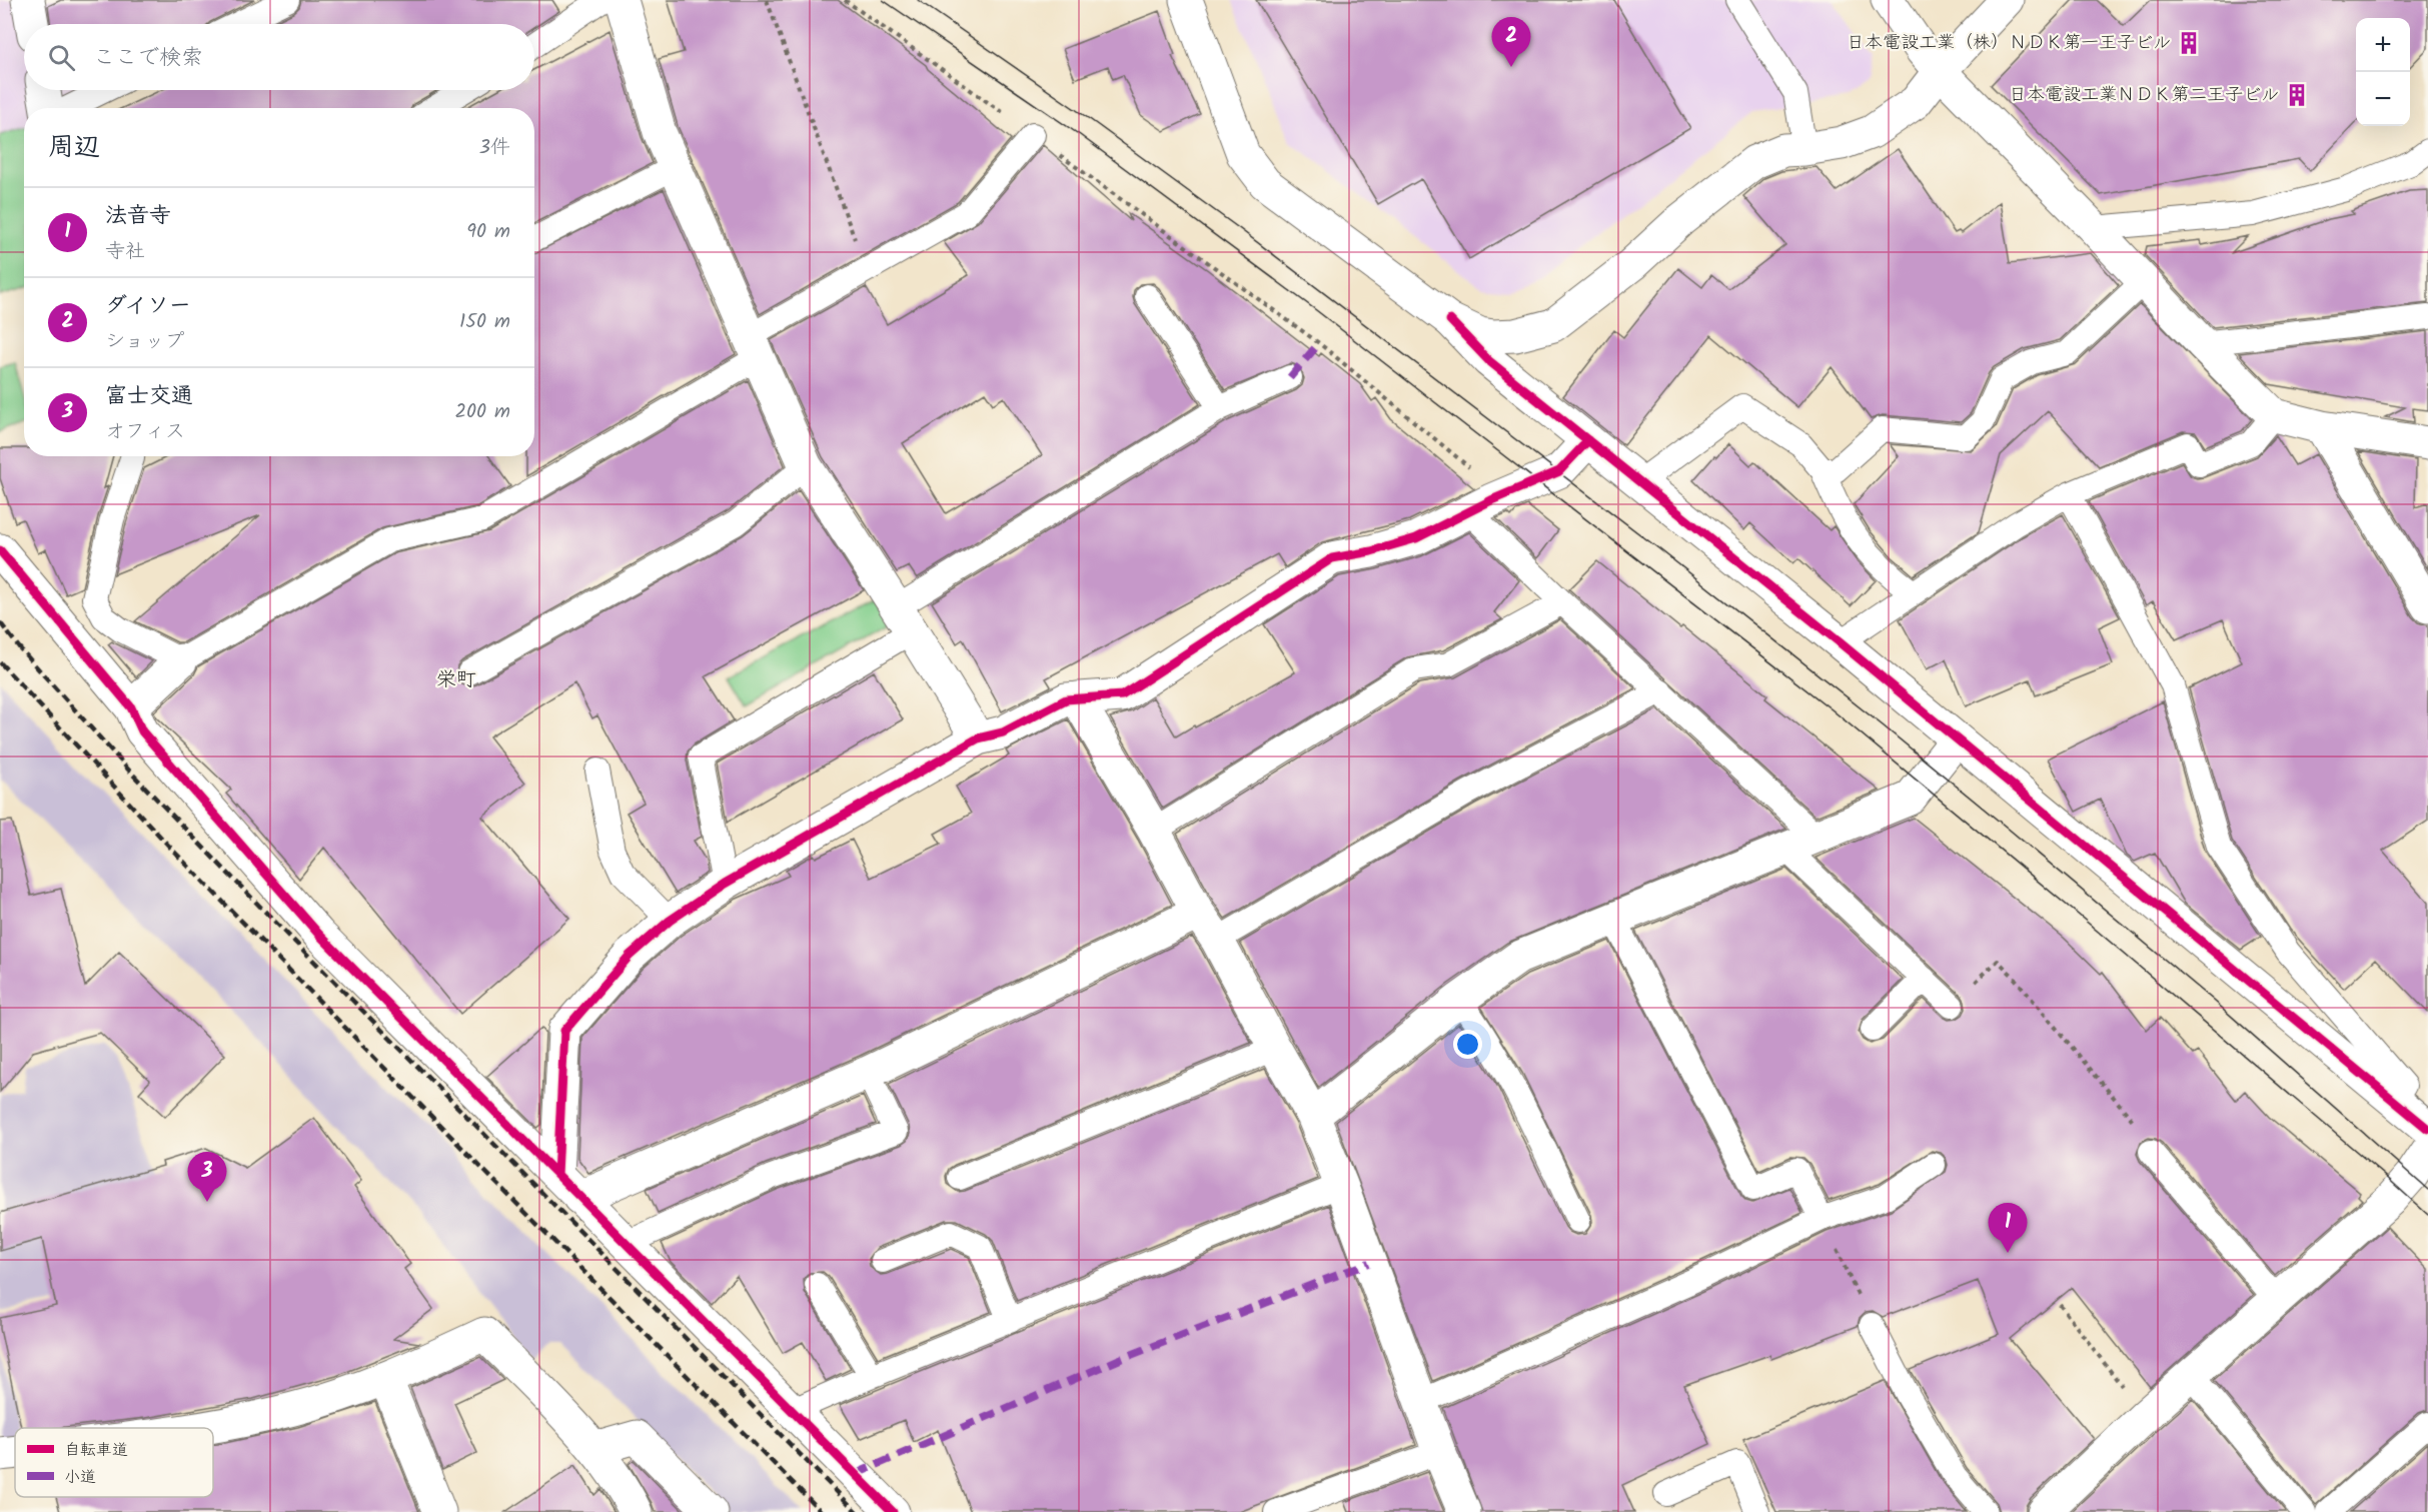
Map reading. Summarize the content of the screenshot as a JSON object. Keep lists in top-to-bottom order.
{
  "districts": ["栄町"],
  "places": {
    "building": ["日本電設工業（株）ＮＤＫ第一王子ビル", "日本電設工業ＮＤＫ第二王子ビル"]
  },
  "legend": ["自転車道", "小道"],
  "page": {
    "pins": ["2", "3", "1"],
    "map_buttons": ["+", "−"],
    "search": "ここで検索",
    "heading": ["周辺", "3件"],
    "list": [
      {
        "mark": "1",
        "name": "法音寺",
        "note": "寺社",
        "value": "90 m"
      },
      {
        "mark": "2",
        "name": "ダイソー",
        "note": "ショップ",
        "value": "150 m"
      },
      {
        "mark": "3",
        "name": "富士交通",
        "note": "オフィス",
        "value": "200 m"
      }
    ]
  }
}
